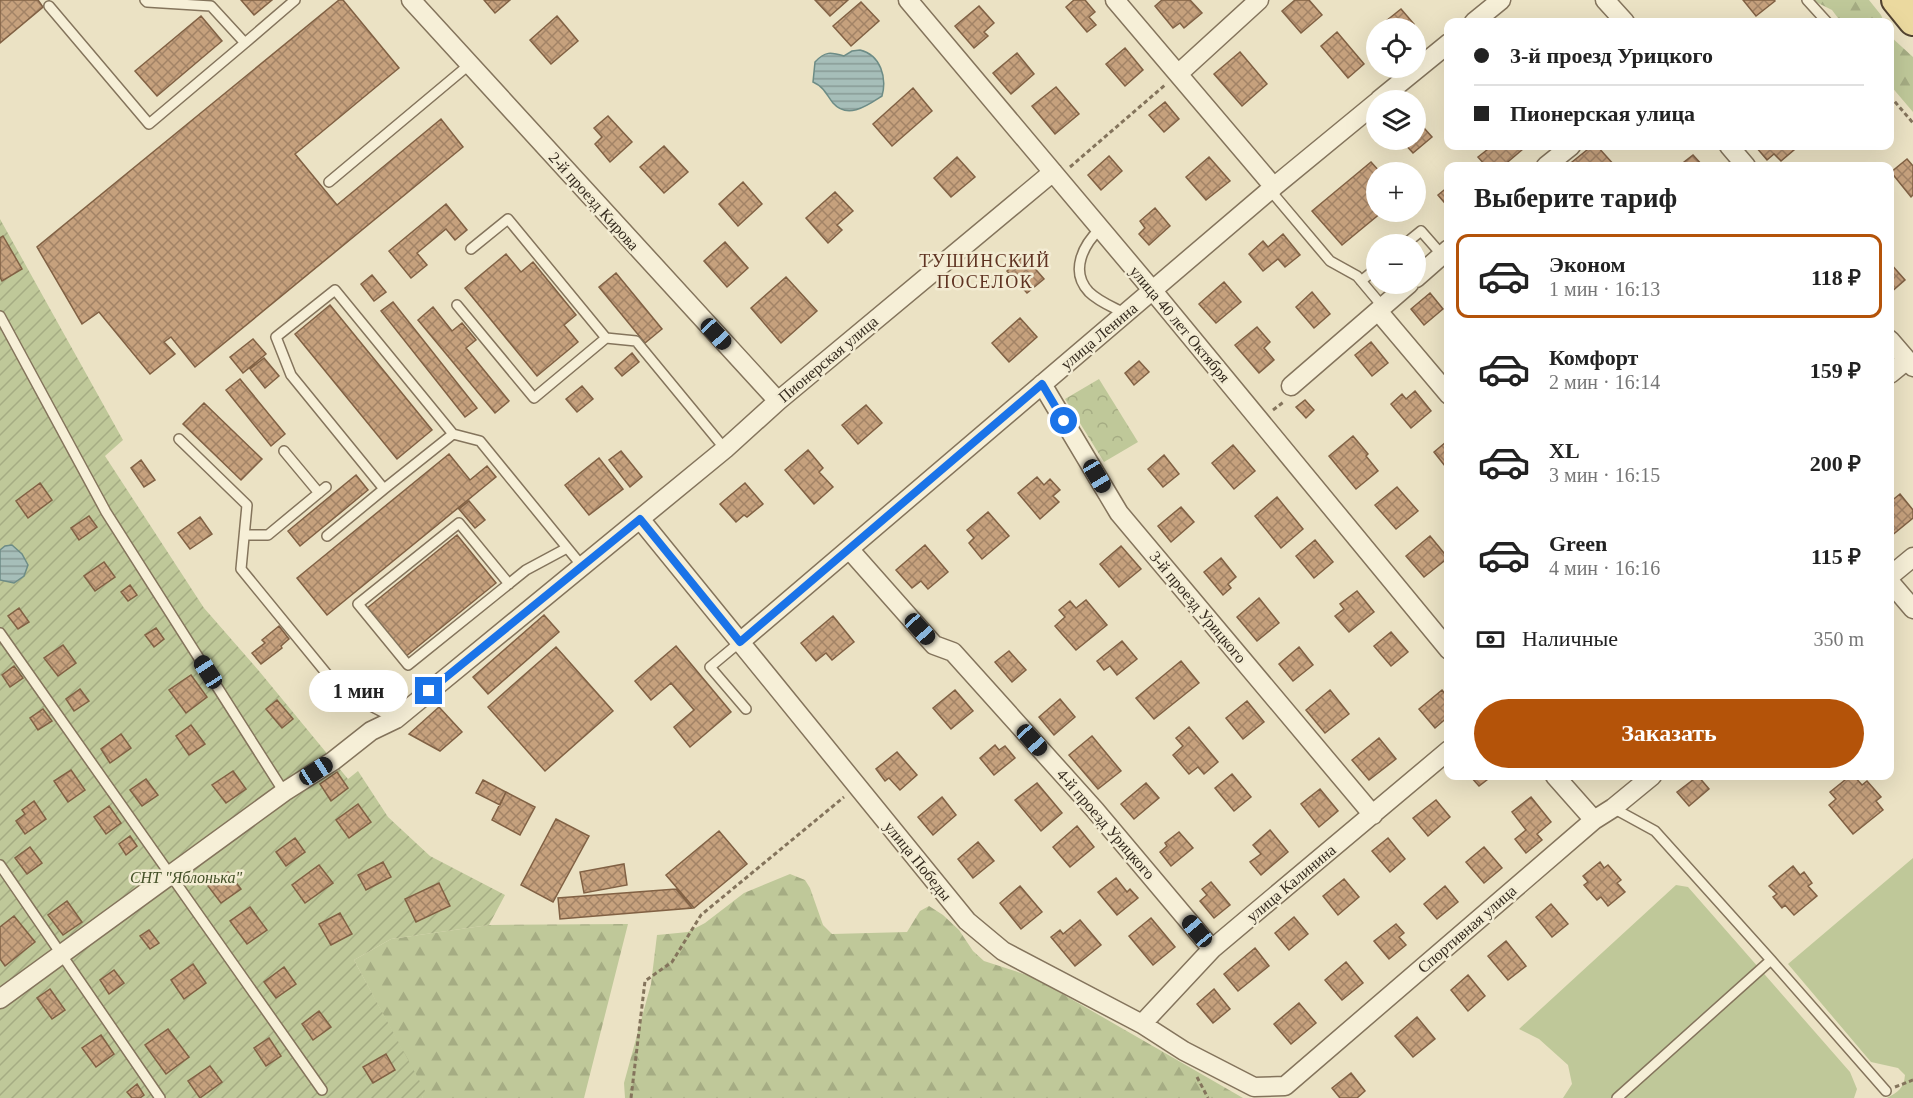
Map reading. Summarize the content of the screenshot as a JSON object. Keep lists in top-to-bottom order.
{
  "streets": {
    "street": [
      "2-й проезд Кирова",
      "улица 40 лет Октября",
      "улица Ленина",
      "Пионерская улица",
      "3-й проезд Урицкого",
      "4-й проезд Урицкого",
      "улица Победы",
      "улица Калинина",
      "Спортивная улица"
    ]
  },
  "crossings": [
    ["2-й проезд Кирова", "Пионерская улица"],
    ["улица 40 лет Октября", "улица Ленина"],
    ["улица 40 лет Октября", "Пионерская улица"],
    ["улица Ленина", "3-й проезд Урицкого"],
    ["улица Ленина", "4-й проезд Урицкого"],
    ["улица Ленина", "улица Победы"],
    ["Пионерская улица", "улица Победы"],
    ["3-й проезд Урицкого", "улица Калинина"],
    ["4-й проезд Урицкого", "улица Калинина"],
    ["улица Победы", "улица Калинина"],
    ["улица Победы", "Спортивная улица"]
  ],
  "districts": ["ТУШИНСКИЙ ПОСЕЛОК"],
  "parks": ["СНТ \"Яблонька\""],
  "page": {
    "map_buttons": ["+", "−"],
    "banner": ["3-й проезд Урицкого", "Пионерская улица"],
    "heading": "Выберите тариф",
    "list": [
      {
        "name": "Эконом",
        "note": "1 мин · 16:13",
        "value": "118 ₽"
      },
      {
        "name": "Комфорт",
        "note": "2 мин · 16:14",
        "value": "159 ₽"
      },
      {
        "name": "XL",
        "note": "3 мин · 16:15",
        "value": "200 ₽"
      },
      {
        "name": "Green",
        "note": "4 мин · 16:16",
        "value": "115 ₽"
      }
    ],
    "pay": ["Наличные", "350 m"],
    "bubble": "1 мин",
    "buttons": "Заказать"
  }
}
